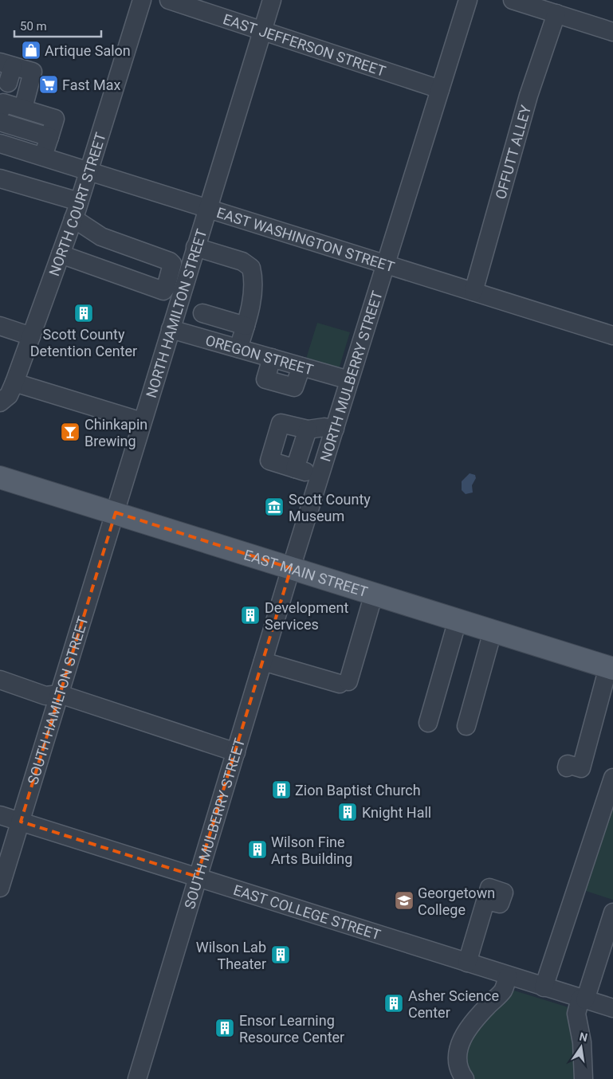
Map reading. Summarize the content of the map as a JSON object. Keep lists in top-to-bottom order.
{
  "streets": {
    "main road": ["EAST MAIN STREET"],
    "street": [
      "EAST JEFFERSON STREET",
      "OFFUTT ALLEY",
      "NORTH COURT STREET",
      "EAST WASHINGTON STREET",
      "NORTH HAMILTON STREET",
      "OREGON STREET",
      "NORTH MULBERRY STREET",
      "SOUTH HAMILTON STREET",
      "SOUTH MULBERRY STREET",
      "EAST COLLEGE STREET"
    ]
  },
  "crossings": [
    ["EAST JEFFERSON STREET", "NORTH HAMILTON STREET"],
    ["EAST JEFFERSON STREET", "NORTH MULBERRY STREET"],
    ["OFFUTT ALLEY", "EAST WASHINGTON STREET"],
    ["NORTH COURT STREET", "EAST WASHINGTON STREET"],
    ["EAST WASHINGTON STREET", "NORTH HAMILTON STREET"],
    ["EAST WASHINGTON STREET", "NORTH MULBERRY STREET"],
    ["NORTH HAMILTON STREET", "OREGON STREET"],
    ["NORTH HAMILTON STREET", "EAST MAIN STREET"],
    ["NORTH HAMILTON STREET", "SOUTH HAMILTON STREET"],
    ["OREGON STREET", "NORTH MULBERRY STREET"],
    ["NORTH MULBERRY STREET", "EAST MAIN STREET"],
    ["NORTH MULBERRY STREET", "SOUTH MULBERRY STREET"],
    ["EAST MAIN STREET", "SOUTH HAMILTON STREET"],
    ["EAST MAIN STREET", "SOUTH MULBERRY STREET"],
    ["SOUTH HAMILTON STREET", "EAST COLLEGE STREET"],
    ["SOUTH MULBERRY STREET", "EAST COLLEGE STREET"]
  ],
  "places": {
    "shop": ["Artique Salon"],
    "supermarket": ["Fast Max"],
    "building": [
      "Scott County Detention Center",
      "Development Services",
      "Zion Baptist Church",
      "Knight Hall",
      "Wilson Fine Arts Building",
      "Wilson Lab Theater",
      "Asher Science Center",
      "Ensor Learning Resource Center"
    ],
    "bar": ["Chinkapin Brewing"],
    "museum": ["Scott County Museum"],
    "school or university": ["Georgetown College"]
  },
  "scale_bar": "50 m",
  "north": "top"
}
